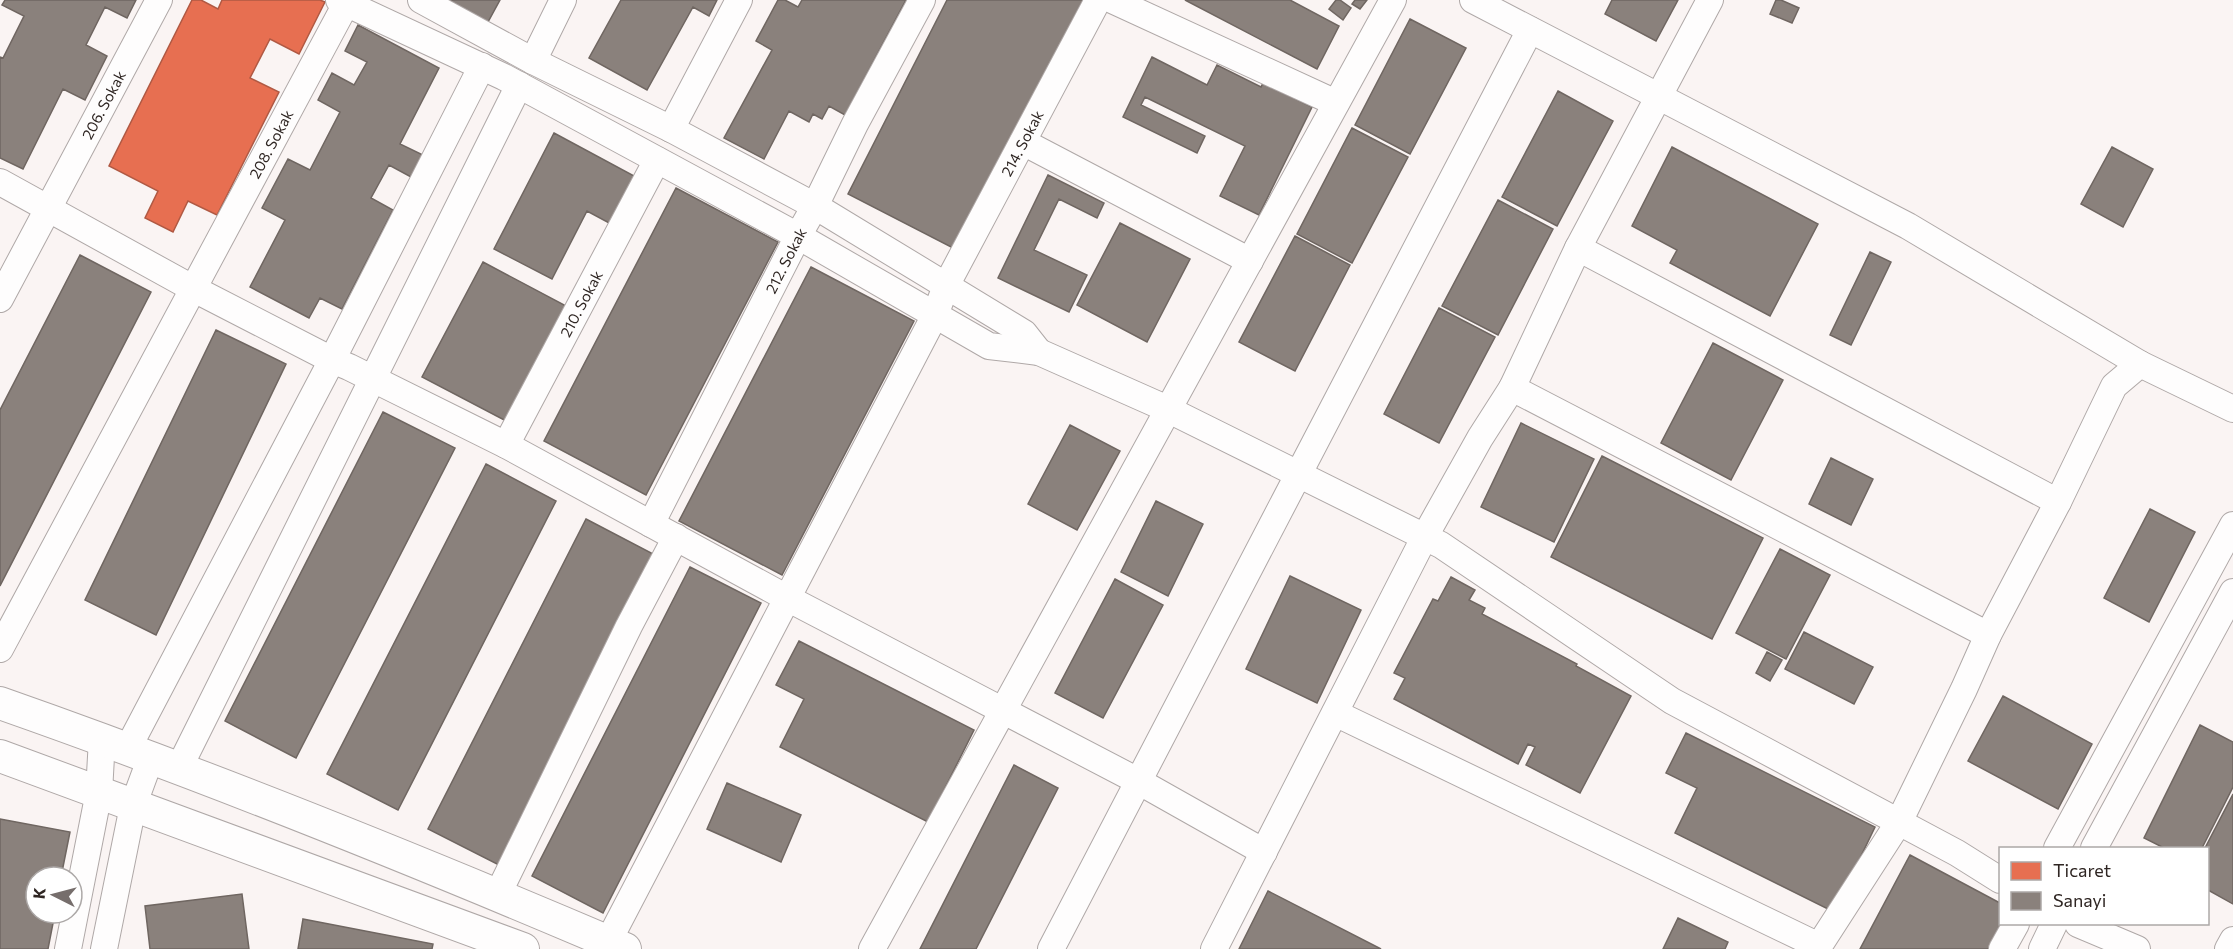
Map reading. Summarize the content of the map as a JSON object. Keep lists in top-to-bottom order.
{
  "streets": {
    "street": [
      "206. Sokak",
      "214. Sokak",
      "208. Sokak",
      "212. Sokak",
      "210. Sokak"
    ]
  },
  "legend": ["Ticaret", "Sanayi"],
  "north": "left"
}
